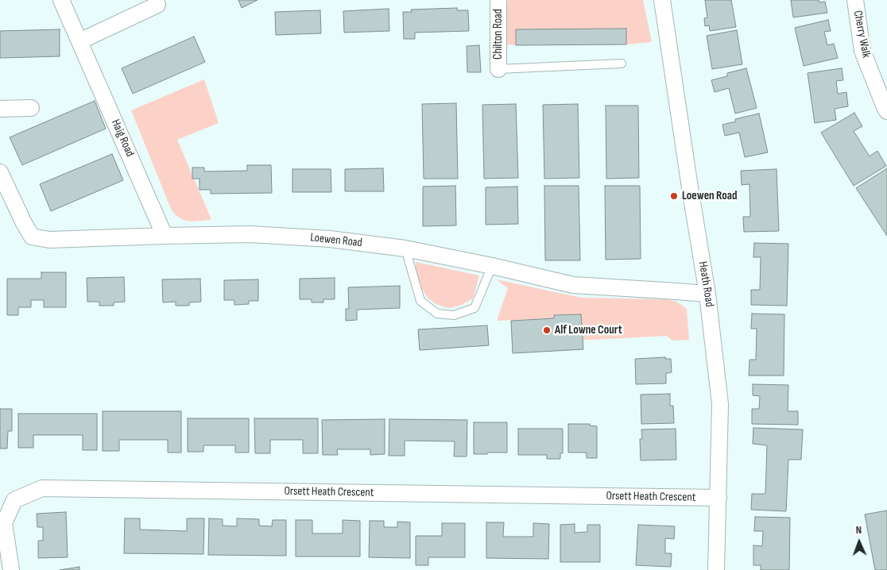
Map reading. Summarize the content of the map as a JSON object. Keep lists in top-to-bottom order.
{
  "streets": {
    "street": [
      "Chilton Road",
      "Cherry Walk",
      "Haig Road",
      "Loewen Road",
      "Heath Road",
      "Orsett Heath Crescent"
    ]
  },
  "crossings": [
    ["Haig Road", "Loewen Road"],
    ["Loewen Road", "Heath Road"],
    ["Heath Road", "Orsett Heath Crescent"]
  ],
  "places": ["Loewen Road", "Alf Lowne Court"],
  "north": "top"
}
